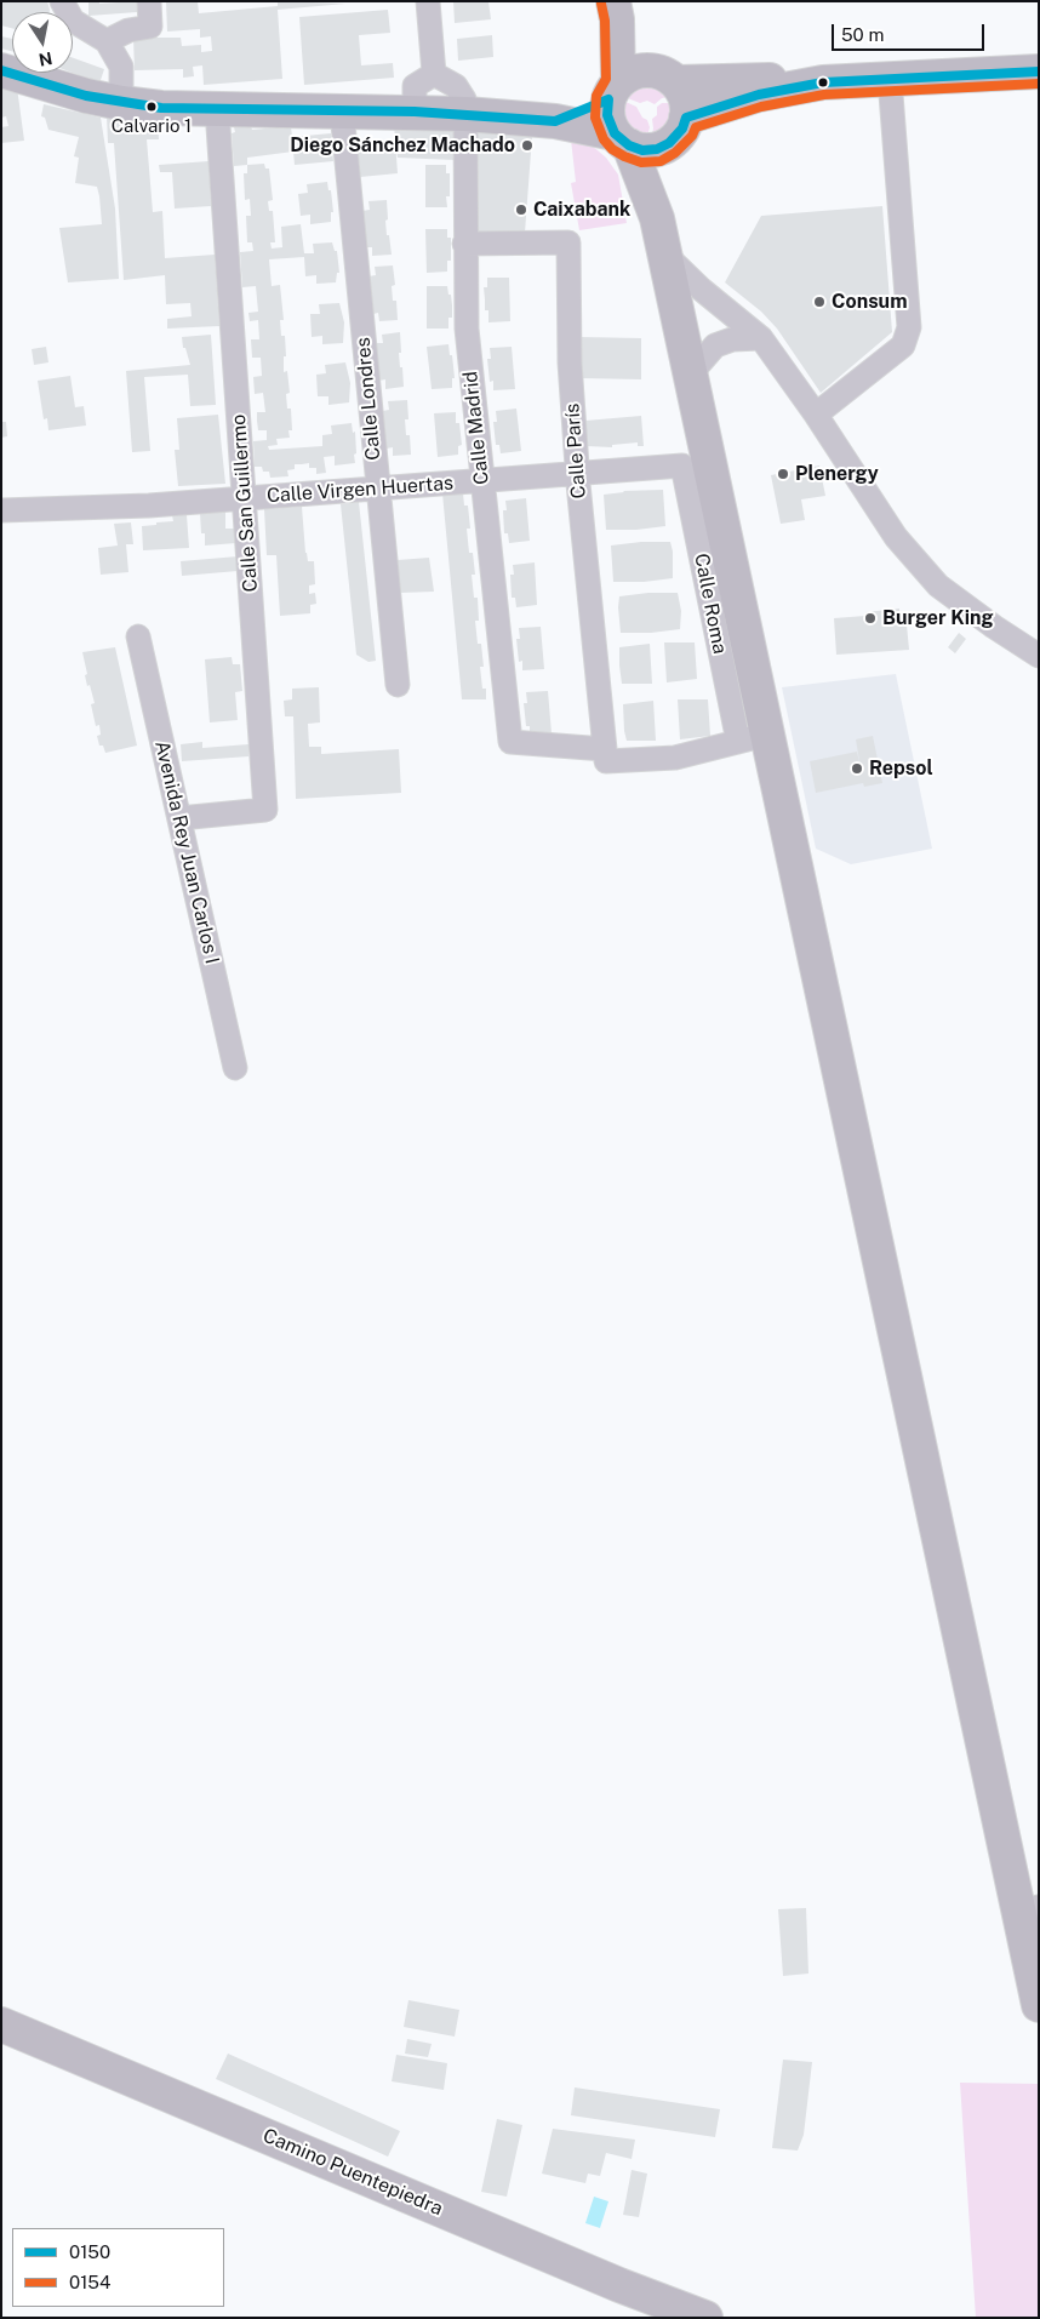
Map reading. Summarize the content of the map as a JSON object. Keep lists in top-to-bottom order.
{
  "streets": {
    "street": [
      "Calle Londres",
      "Calle Madrid",
      "Calle París",
      "Calle Virgen Huertas",
      "Calle San Guillermo",
      "Calle Roma",
      "Avenida Rey Juan Carlos I",
      "Camino Puentepiedra"
    ]
  },
  "crossings": [
    ["Calle Londres", "Calle Virgen Huertas"],
    ["Calle Madrid", "Calle París"],
    ["Calle Madrid", "Calle Virgen Huertas"],
    ["Calle París", "Calle Virgen Huertas"],
    ["Calle Virgen Huertas", "Calle San Guillermo"],
    ["Calle Virgen Huertas", "Calle Roma"],
    ["Calle San Guillermo", "Avenida Rey Juan Carlos I"]
  ],
  "places": [
    "Calvario 1",
    "Diego Sánchez Machado",
    "Caixabank",
    "Consum",
    "Plenergy",
    "Burger King",
    "Repsol"
  ],
  "lines": ["transit line 0154", "transit line 0150"],
  "legend": ["0150", "0154"],
  "scale_bar": "50 m",
  "north": "bottom"
}
